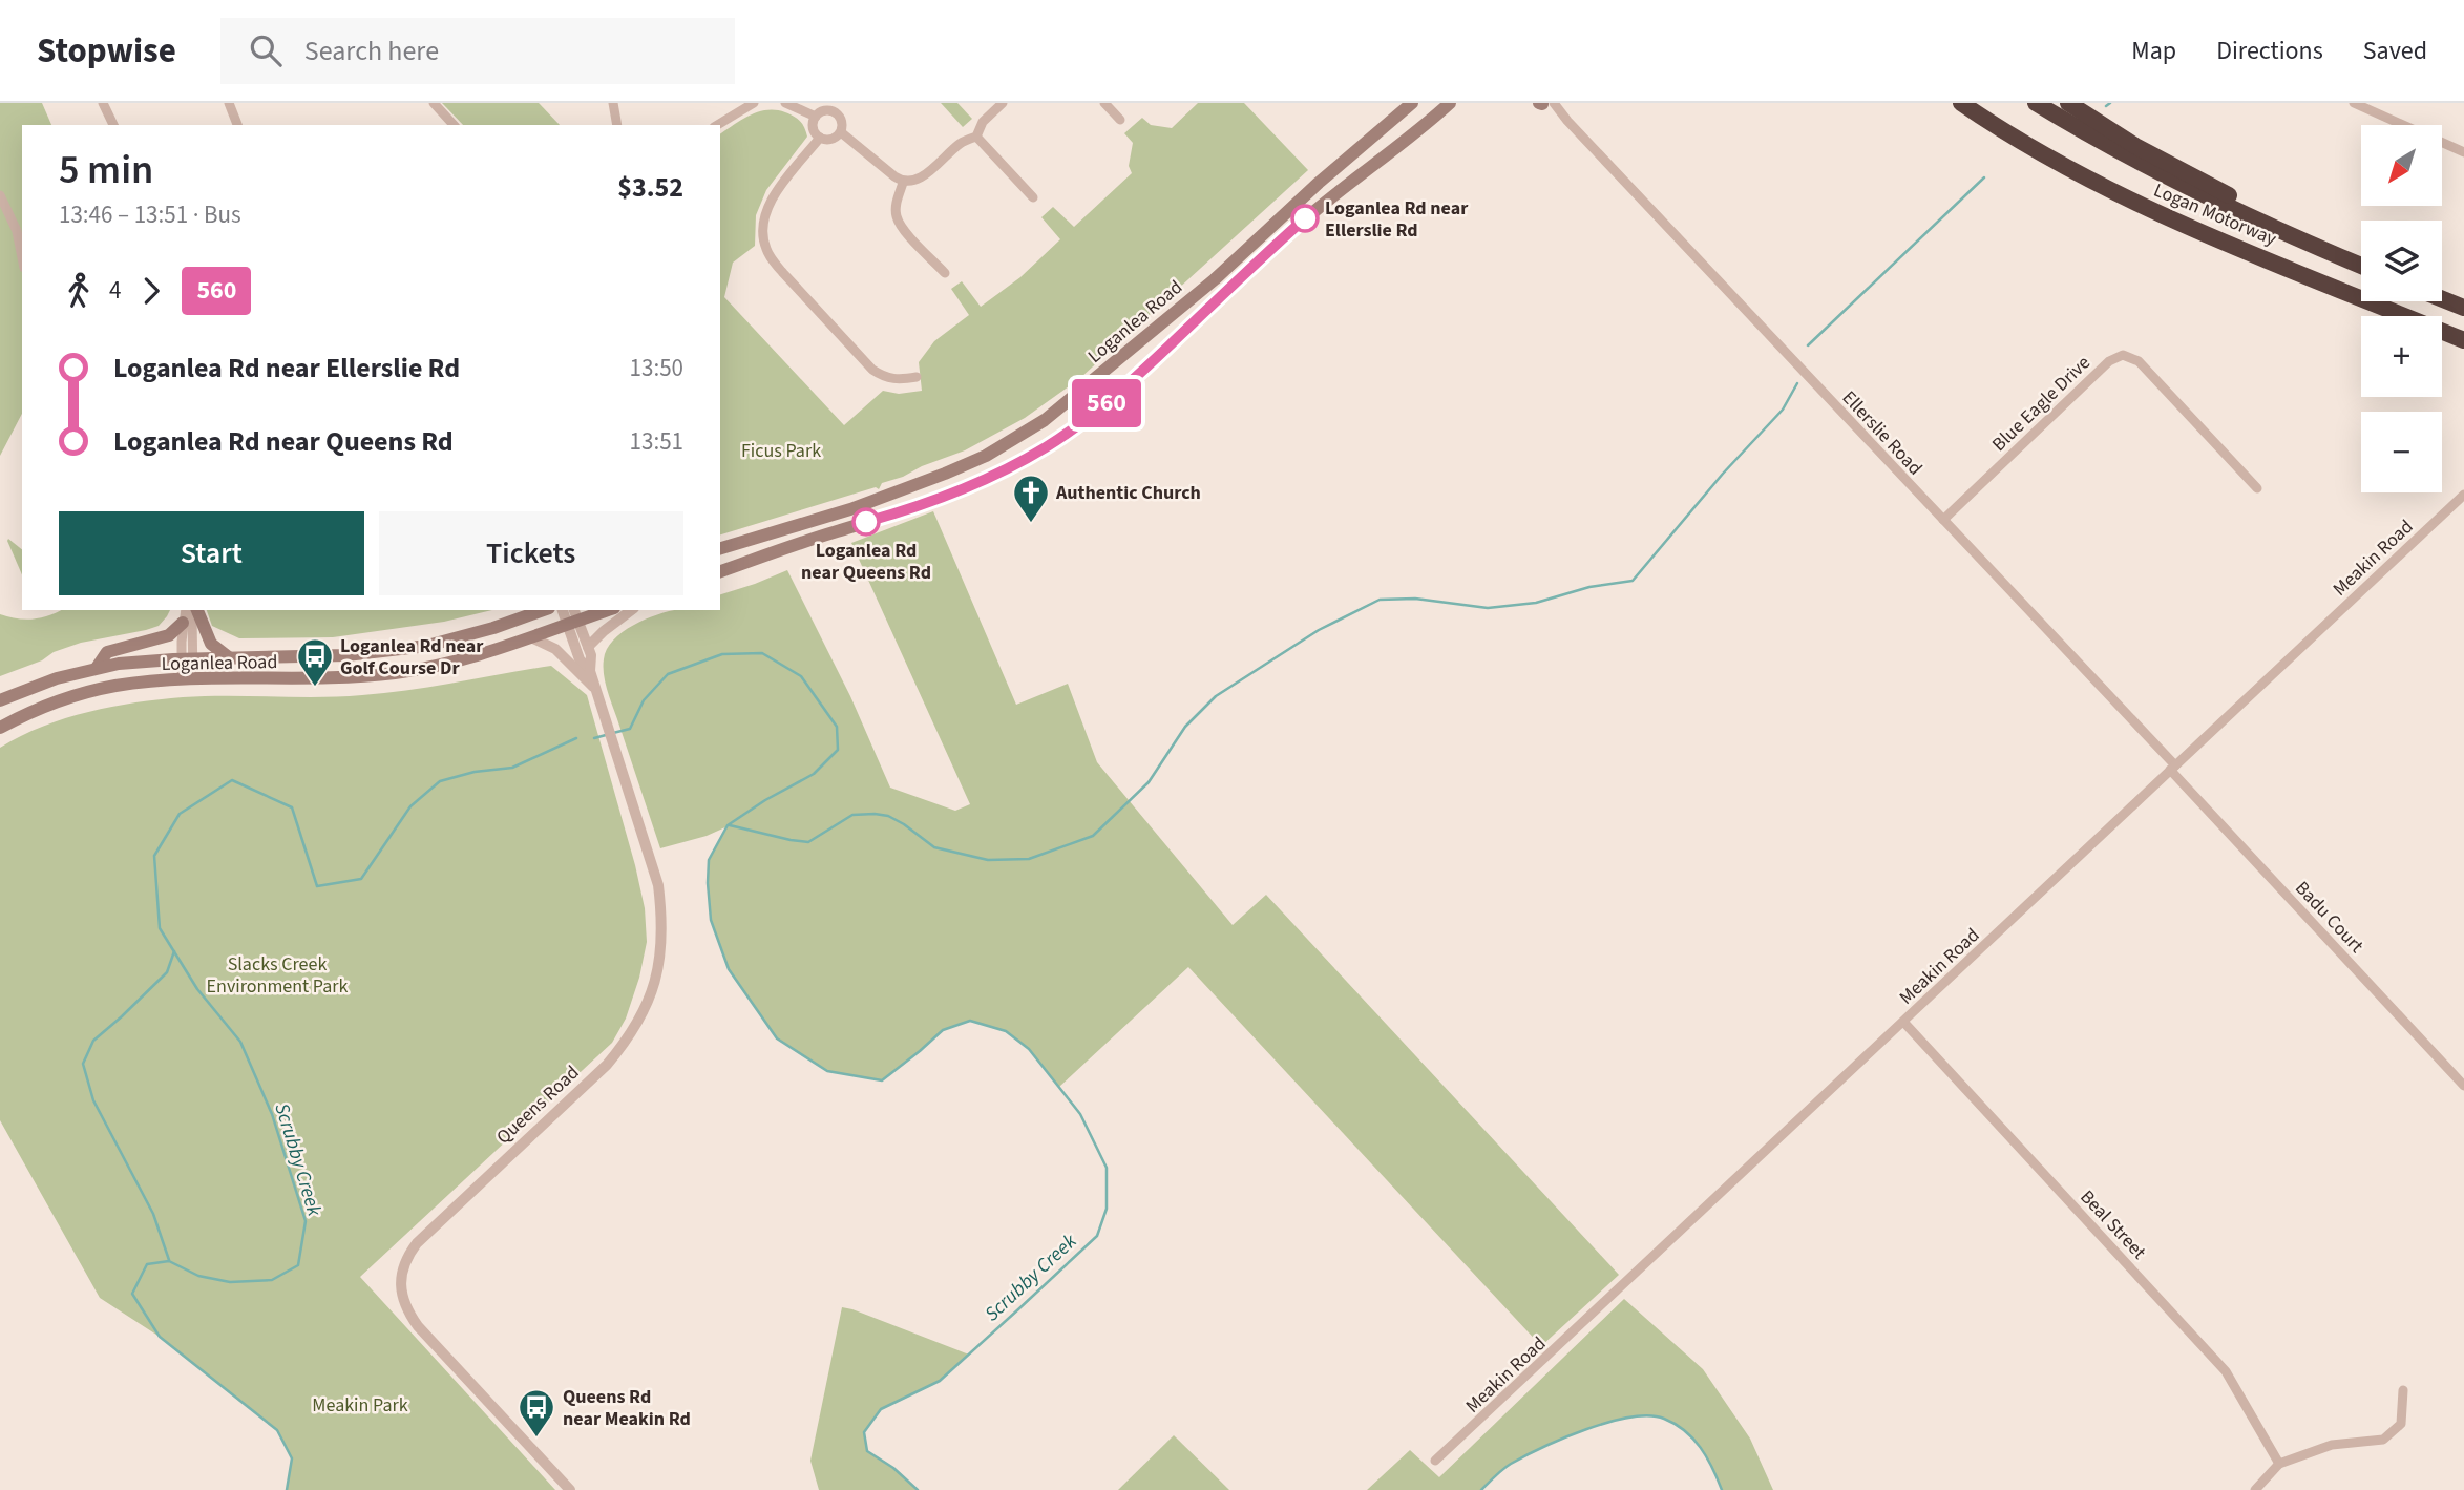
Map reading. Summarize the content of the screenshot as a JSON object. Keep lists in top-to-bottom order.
{
  "streets": {
    "highway": ["Logan Motorway"],
    "main road": ["Loganlea Road"],
    "street": [
      "Blue Eagle Drive",
      "Ellerslie Road",
      "Meakin Road",
      "Badu Court",
      "Queens Road",
      "Beal Street"
    ]
  },
  "crossings": [
    ["Loganlea Road", "Queens Road"],
    ["Blue Eagle Drive", "Ellerslie Road"],
    ["Ellerslie Road", "Meakin Road"],
    ["Ellerslie Road", "Badu Court"],
    ["Meakin Road", "Badu Court"],
    ["Meakin Road", "Beal Street"]
  ],
  "water": ["Scrubby Creek"],
  "parks": ["Ficus Park", "Slacks Creek Environment Park", "Meakin Park"],
  "places": {
    "other": ["Loganlea Rd near Ellerslie Rd", "Loganlea Rd near Queens Rd"],
    "church": ["Authentic Church"],
    "bus stop": ["Loganlea Rd near Golf Course Dr", "Queens Rd near Meakin Rd"]
  },
  "lines": ["bus line 560"],
  "north": "bottom left",
  "page": {
    "header": "Stopwise",
    "search": "Search here",
    "nav": ["Map", "Directions", "Saved"],
    "on_map": "560",
    "map_buttons": ["+", "−"],
    "heading": ["5 min", "13:46 – 13:51 · Bus", "$3.52"],
    "legs": ["4", "560"],
    "list": [
      {
        "name": "Loganlea Rd near Ellerslie Rd",
        "value": "13:50"
      },
      {
        "name": "Loganlea Rd near Queens Rd",
        "value": "13:51"
      }
    ],
    "buttons": ["Start", "Tickets"]
  }
}
